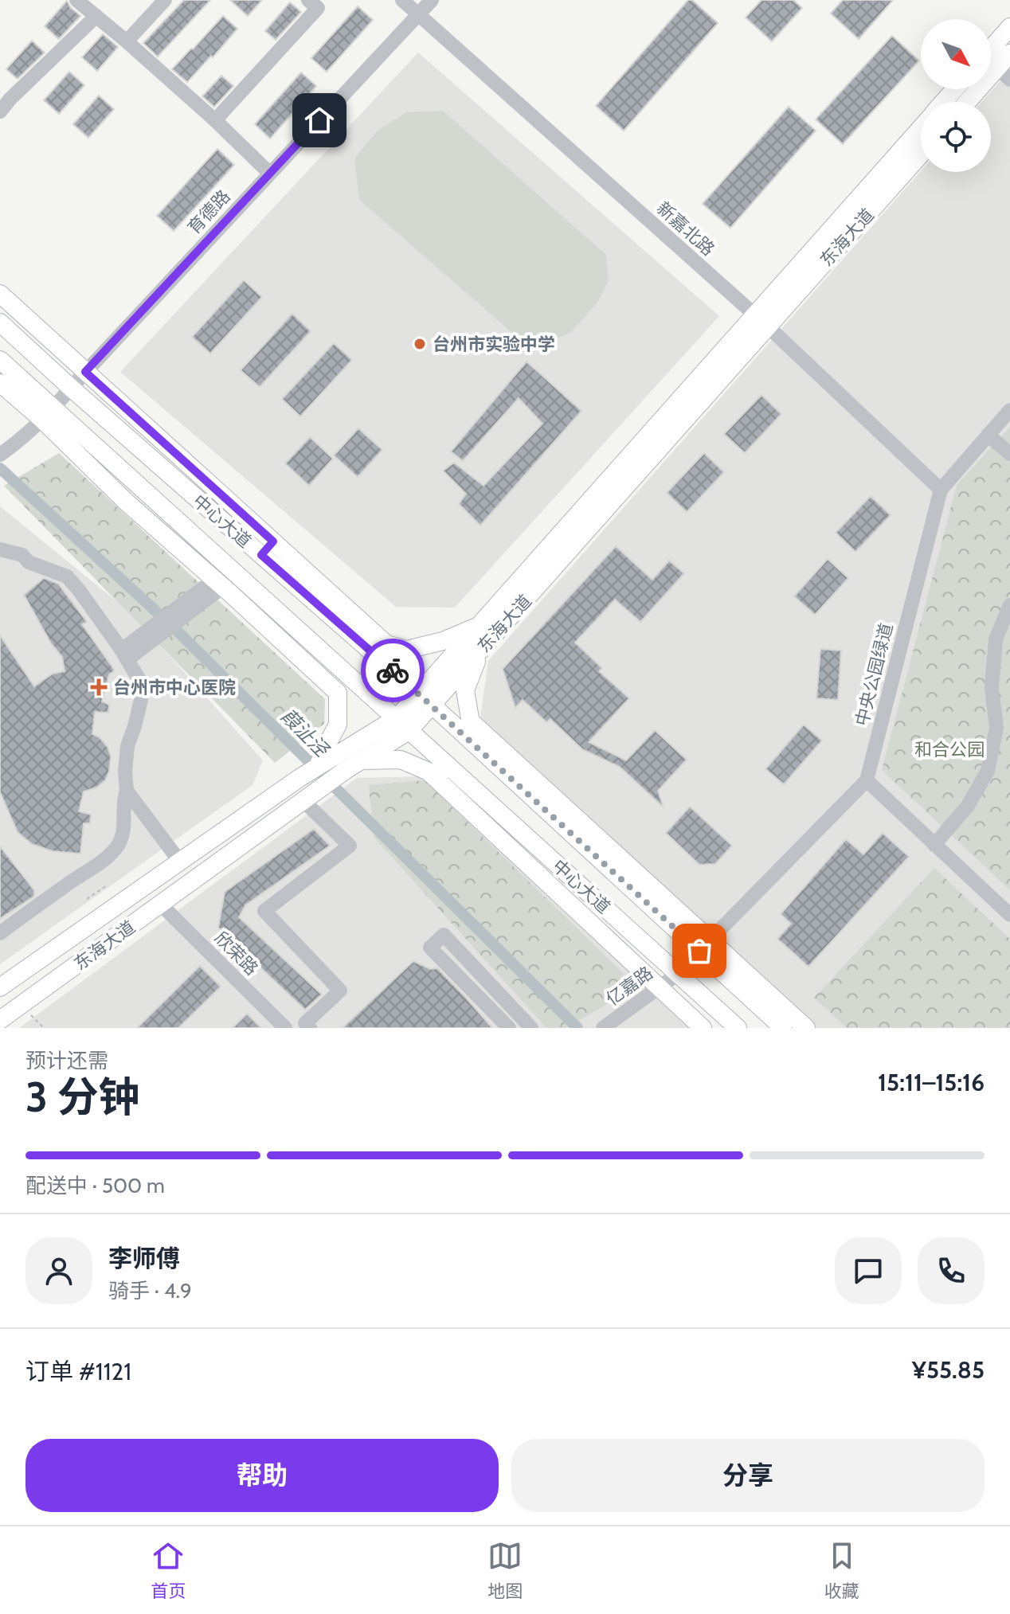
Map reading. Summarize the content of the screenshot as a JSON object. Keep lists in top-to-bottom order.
{
  "streets": {
    "main road": ["东海大道", "中心大道"],
    "street": [
      "育德路",
      "新嘉北路",
      "中央公园绿道",
      "欣荣路",
      "亿嘉路"
    ]
  },
  "crossings": [
    ["育德路", "新嘉北路"],
    ["育德路", "中心大道"],
    ["新嘉北路", "东海大道"],
    ["新嘉北路", "中央公园绿道"],
    ["东海大道", "中心大道"],
    ["东海大道", "欣荣路"],
    ["中心大道", "亿嘉路"]
  ],
  "water": ["葭沚泾"],
  "parks": ["和合公园"],
  "places": {
    "other": ["台州市实验中学"],
    "health": ["台州市中心医院"]
  },
  "north": "bottom right",
  "page": {
    "heading": ["3 分钟", "预计还需", "15:11–15:16"],
    "panel": [
      "李师傅",
      "骑手 · 4.9",
      "订单 #1121",
      "¥55.85"
    ],
    "bar": "配送中 · 500 m",
    "buttons": ["帮助", "分享"],
    "tabs": ["首页", "地图", "收藏"]
  }
}
